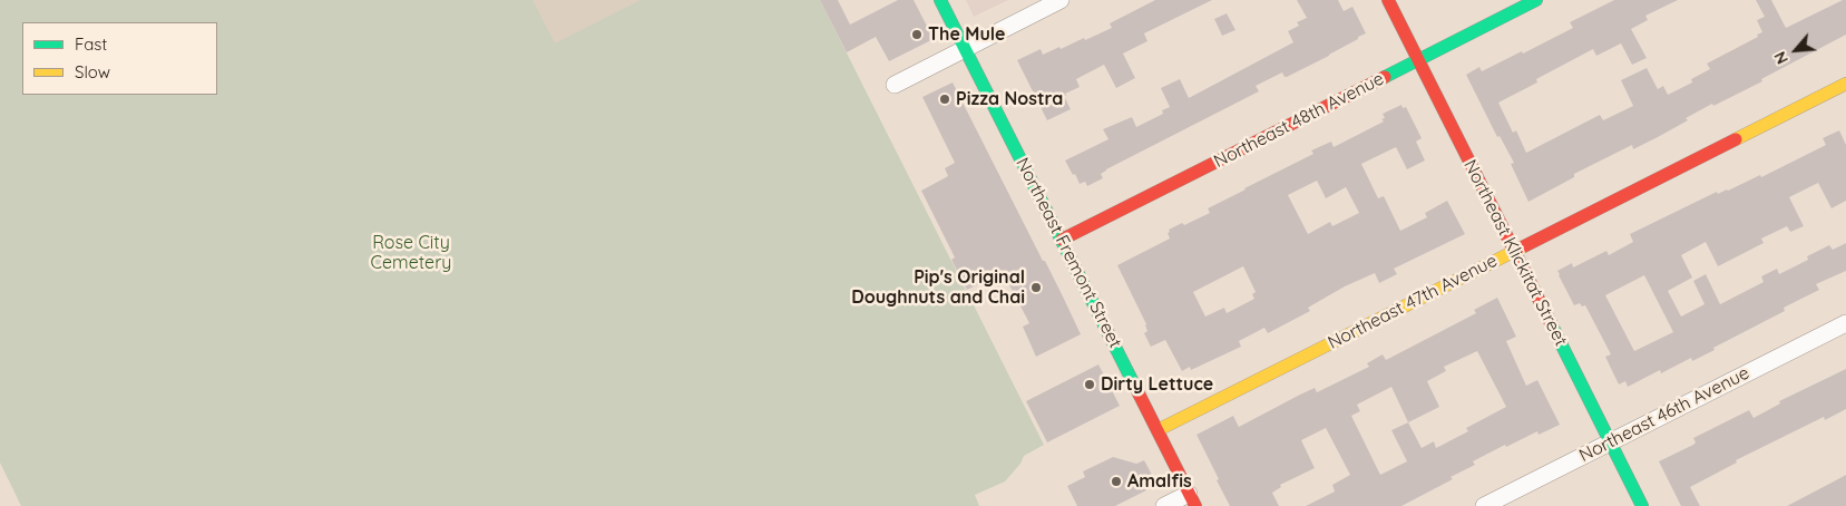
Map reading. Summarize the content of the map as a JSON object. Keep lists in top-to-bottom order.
{
  "streets": {
    "street": [
      "Northeast 48th Avenue",
      "Northeast Fremont Street",
      "Northeast Klickitat Street",
      "Northeast 47th Avenue",
      "Northeast 46th Avenue"
    ]
  },
  "crossings": [
    ["Northeast 48th Avenue", "Northeast Fremont Street"],
    ["Northeast 48th Avenue", "Northeast Klickitat Street"],
    ["Northeast Fremont Street", "Northeast 47th Avenue"],
    ["Northeast Klickitat Street", "Northeast 47th Avenue"],
    ["Northeast Klickitat Street", "Northeast 46th Avenue"]
  ],
  "parks": ["Rose City Cemetery"],
  "places": [
    "The Mule",
    "Pizza Nostra",
    "Pip's Original Doughnuts and Chai",
    "Dirty Lettuce",
    "Amalfis"
  ],
  "legend": ["Fast", "Slow"],
  "north": "bottom left"
}
